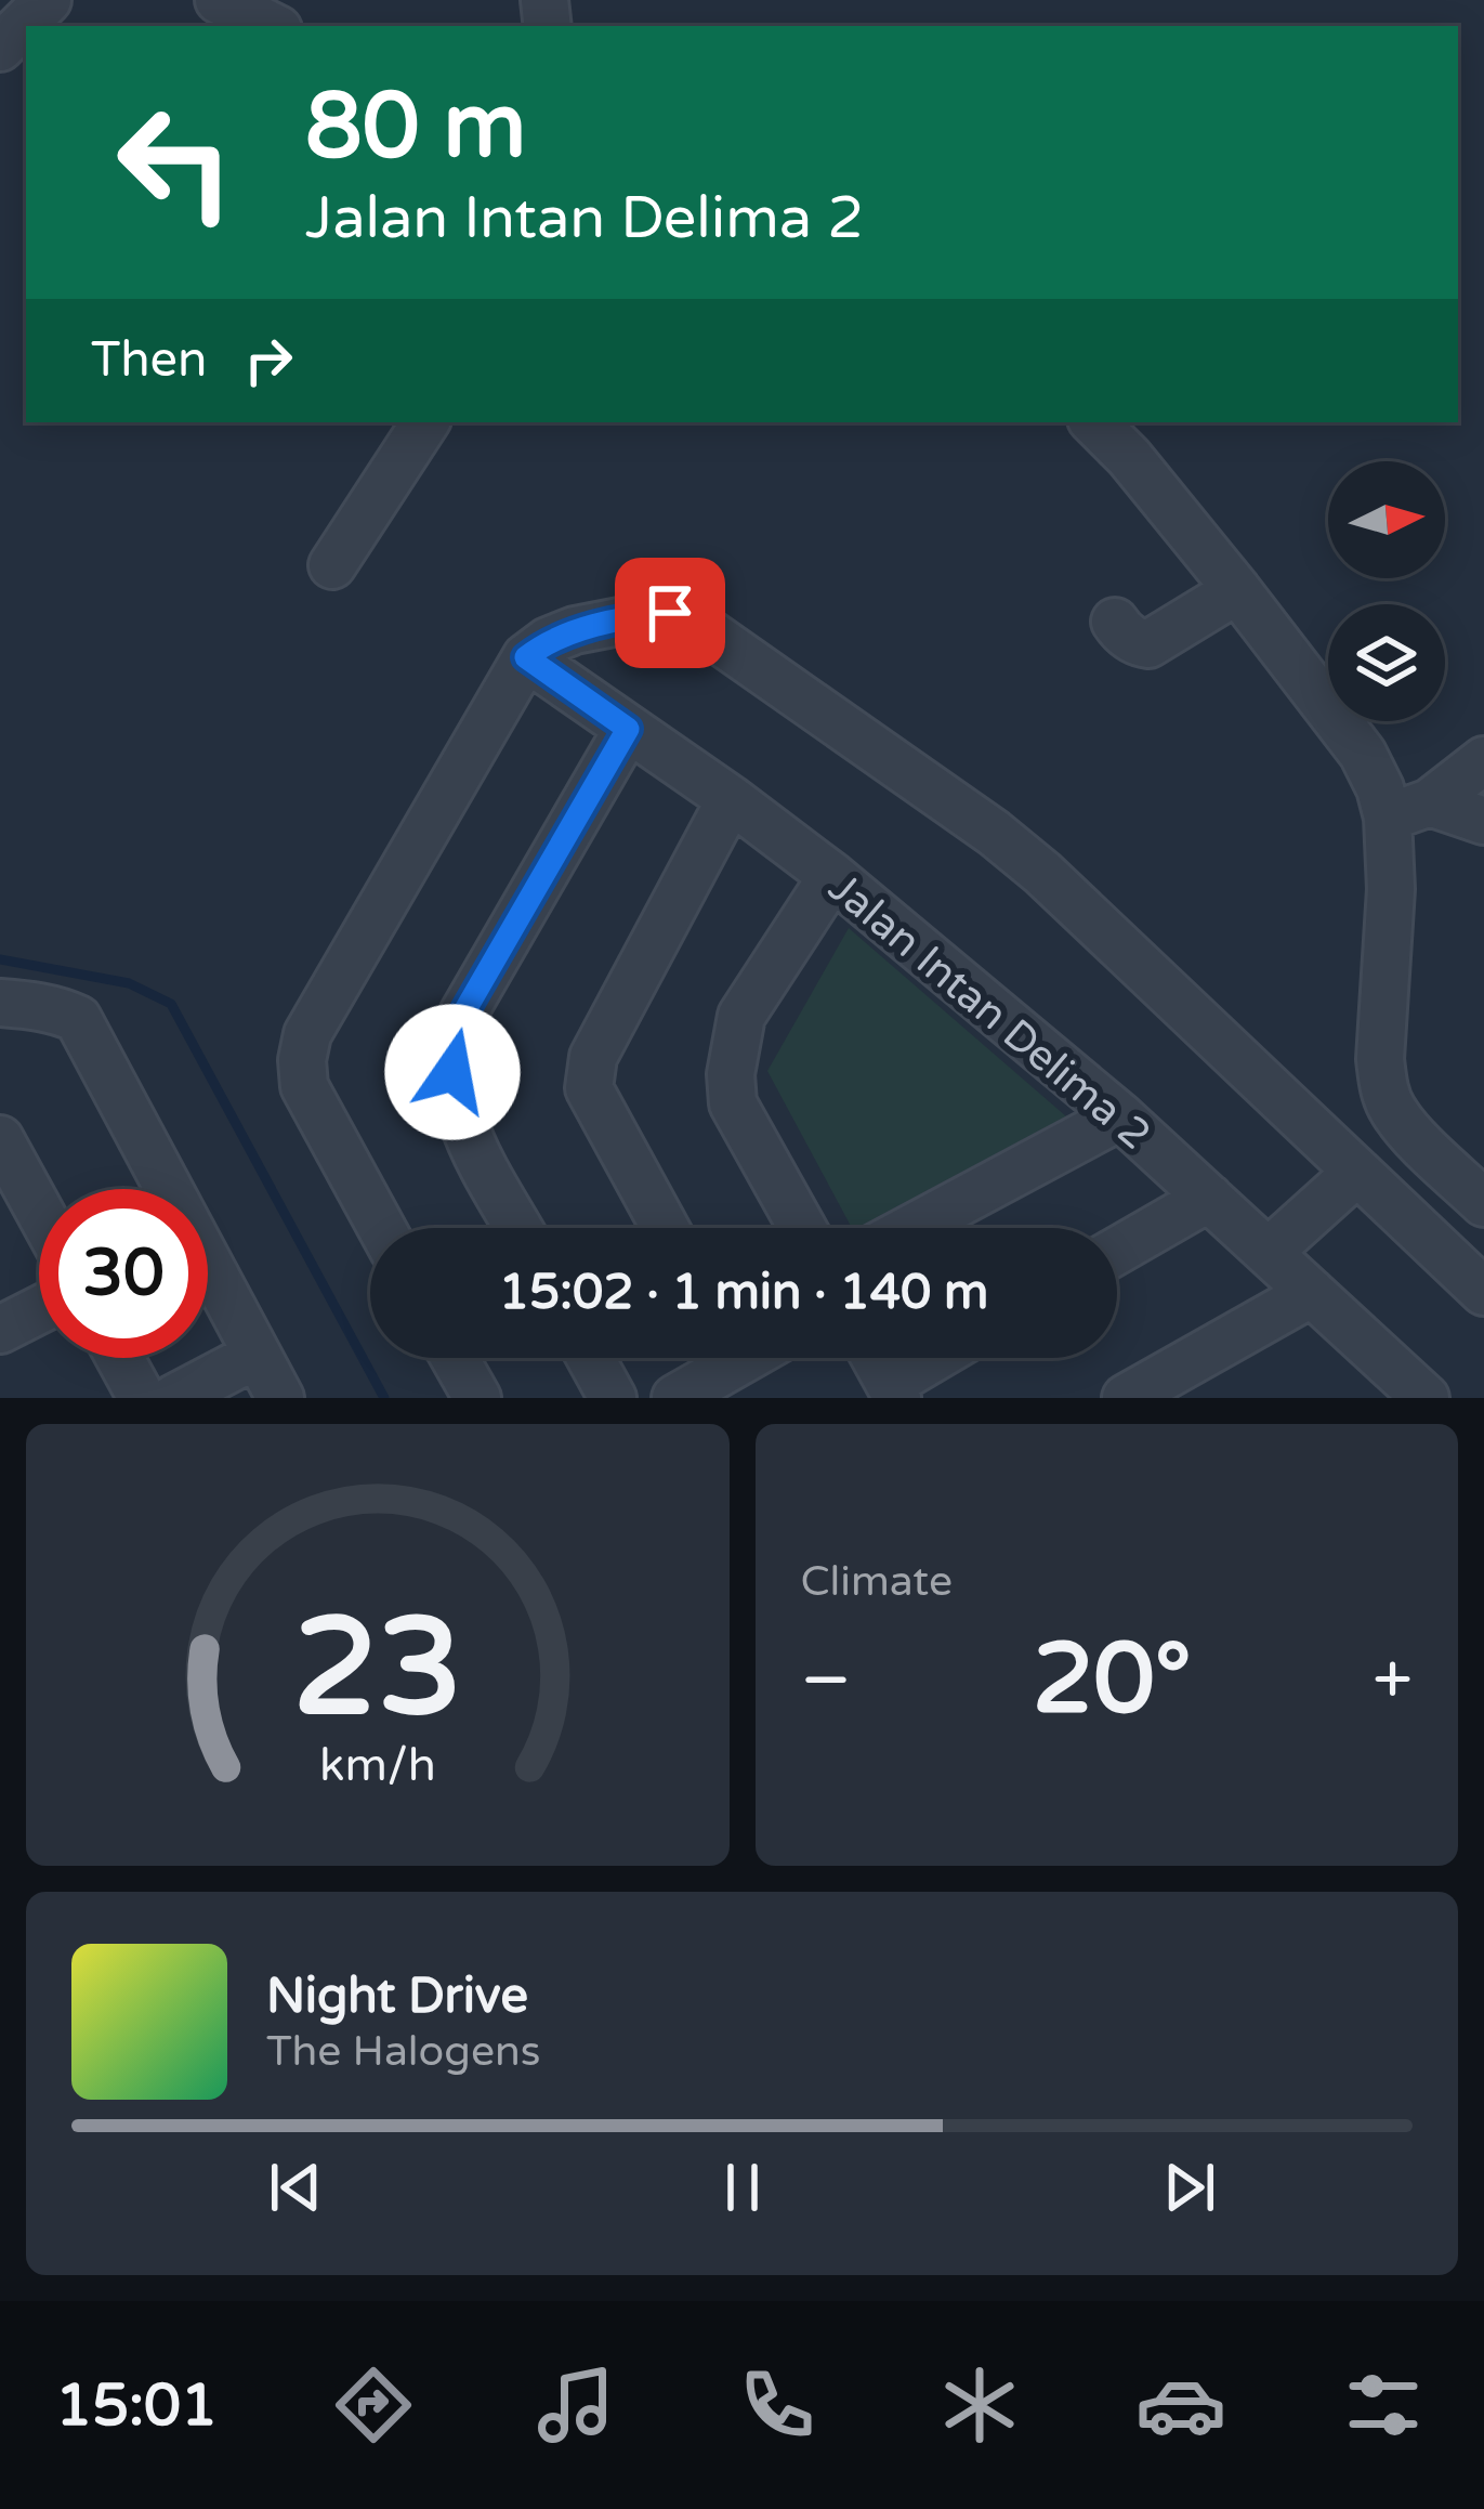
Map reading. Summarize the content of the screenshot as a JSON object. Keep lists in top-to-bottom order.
{
  "streets": {
    "street": ["Jalan Intan Delima 2"]
  },
  "north": "right",
  "page": {
    "turn": ["80 m", "Jalan Intan Delima 2"],
    "then": "Then",
    "limit": "30",
    "trip": "15:02 · 1 min · 140 m",
    "tile": "Climate",
    "heat": ["−", "20°", "+"],
    "song": ["Night Drive", "The Halogens"],
    "tabs": "15:01",
    "gauge": ["23", "km/h"]
  }
}
